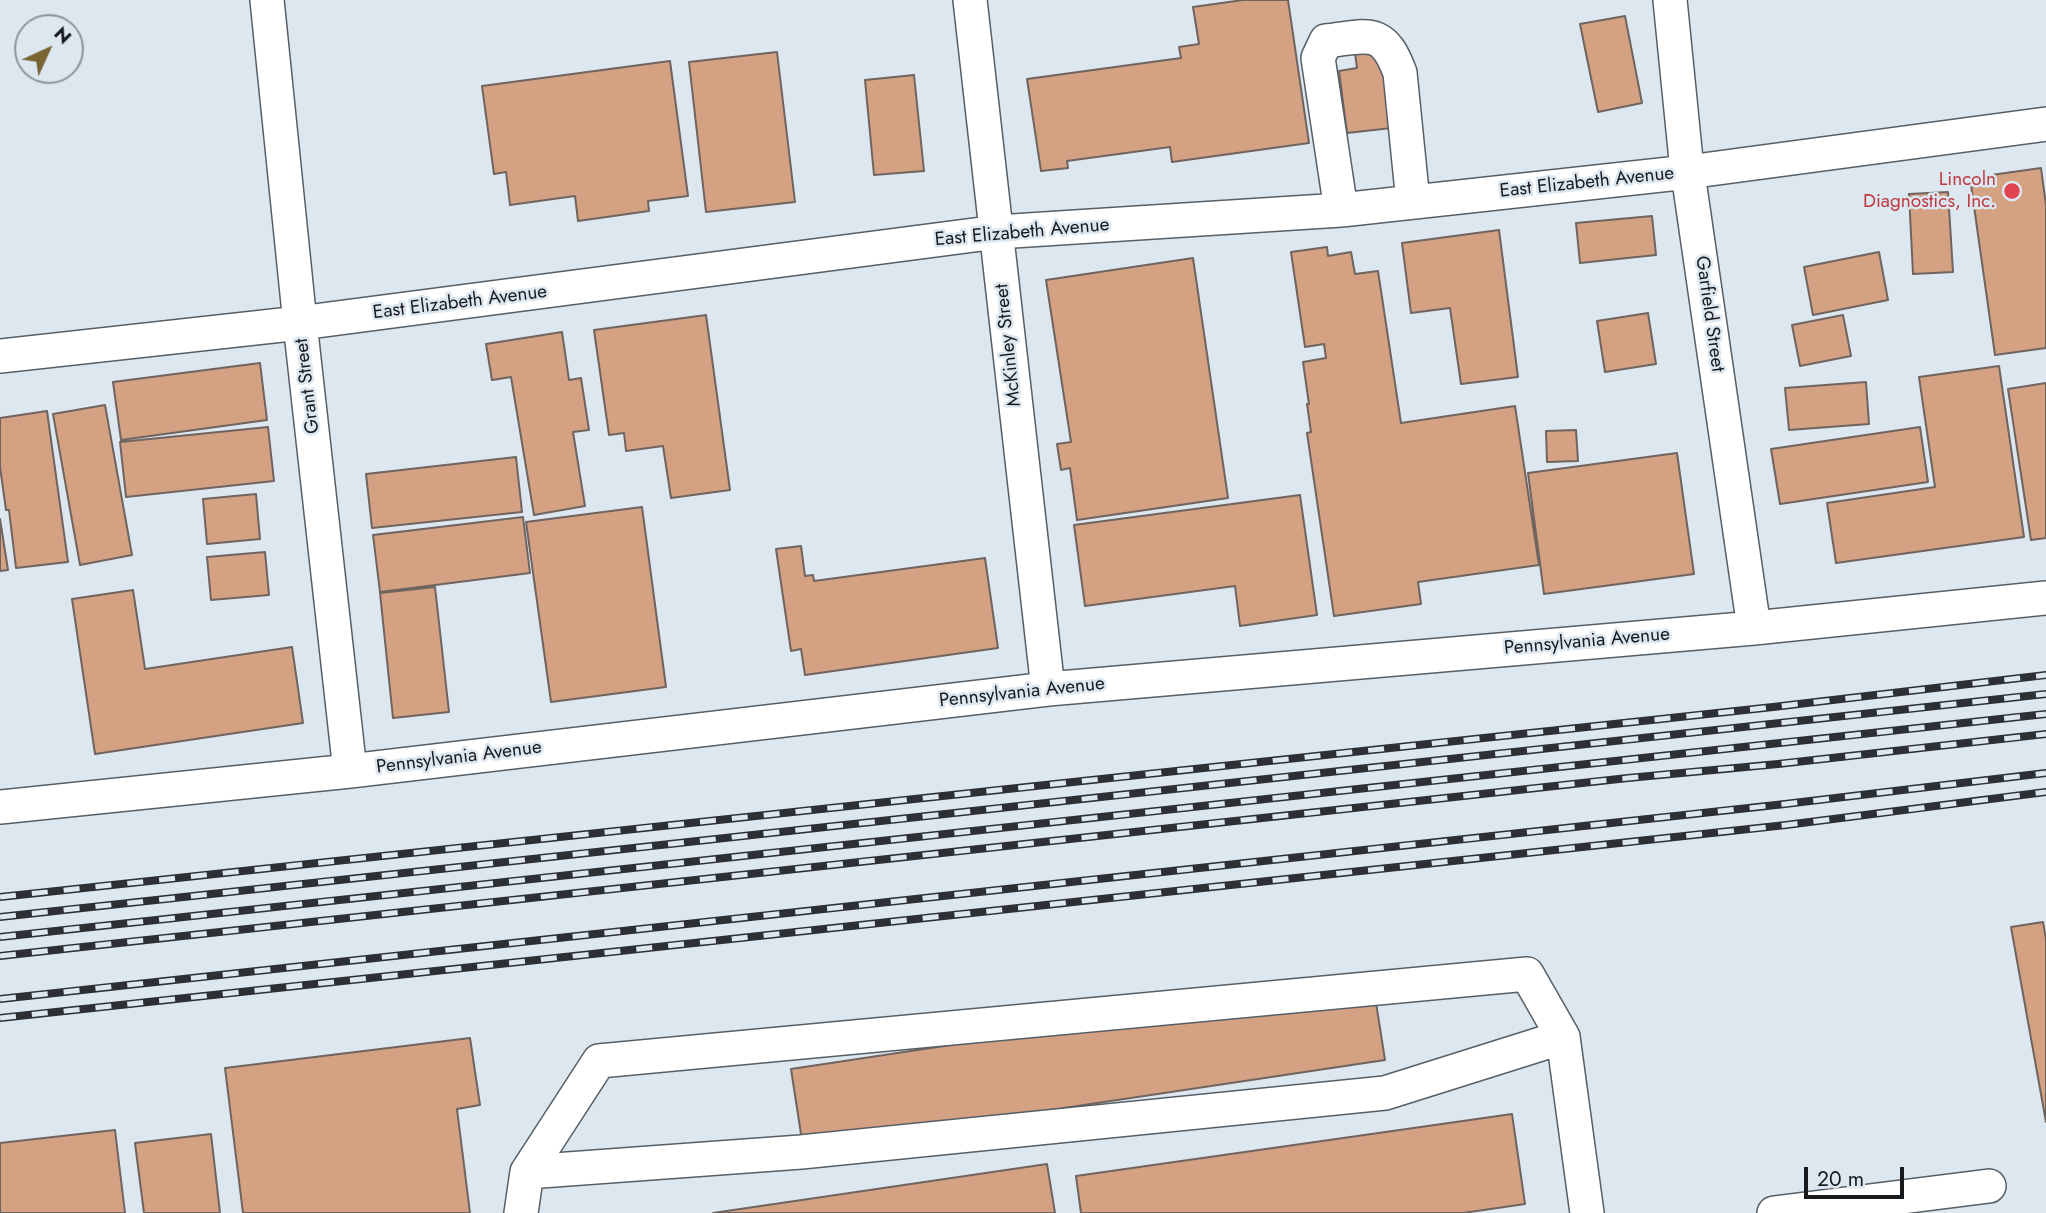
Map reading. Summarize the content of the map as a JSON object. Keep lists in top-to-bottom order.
{
  "streets": {
    "street": [
      "East Elizabeth Avenue",
      "Garfield Street",
      "McKinley Street",
      "Grant Street",
      "Pennsylvania Avenue"
    ]
  },
  "crossings": [
    ["East Elizabeth Avenue", "Garfield Street"],
    ["East Elizabeth Avenue", "McKinley Street"],
    ["East Elizabeth Avenue", "Grant Street"],
    ["Garfield Street", "Pennsylvania Avenue"],
    ["McKinley Street", "Pennsylvania Avenue"],
    ["Grant Street", "Pennsylvania Avenue"]
  ],
  "places": ["Lincoln Diagnostics, Inc."],
  "scale_bar": "20 m",
  "north": "top right"
}
